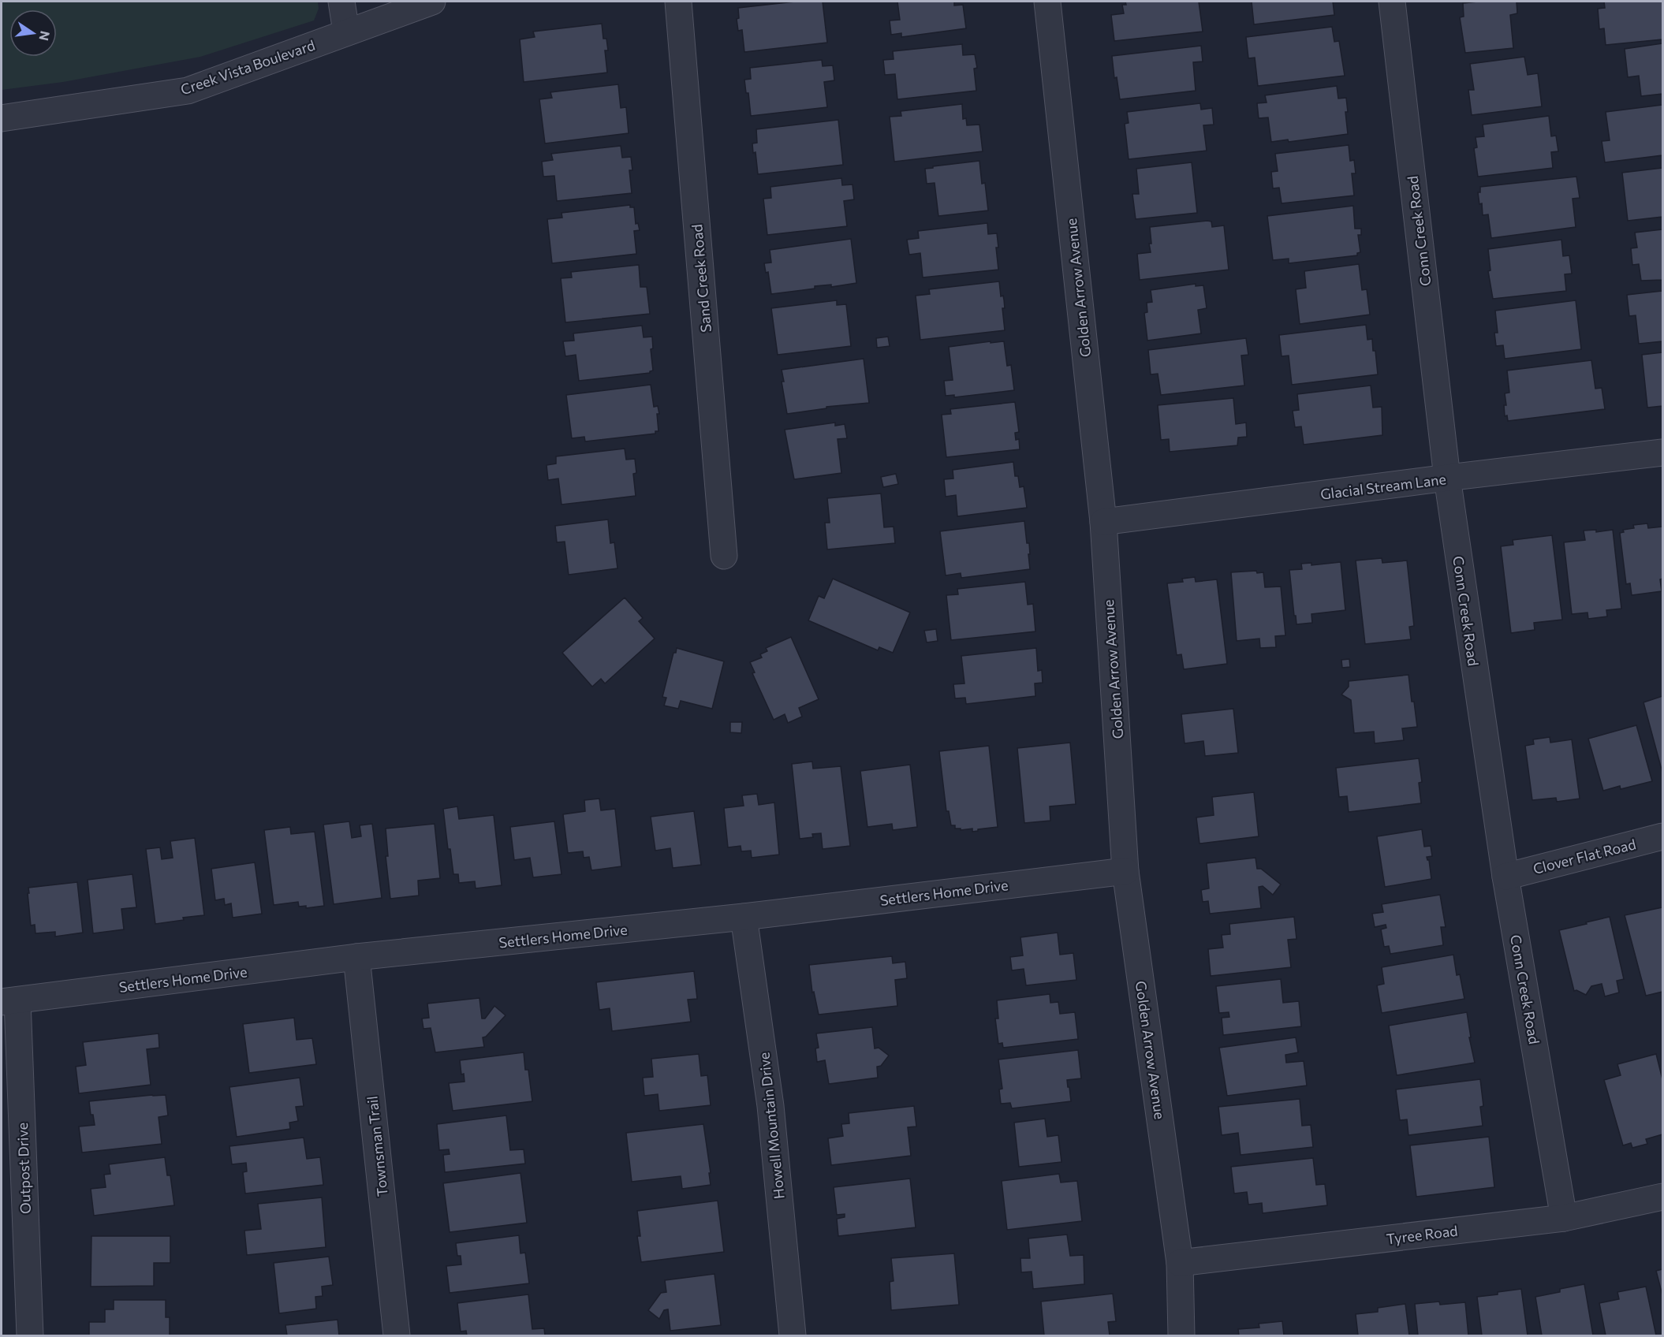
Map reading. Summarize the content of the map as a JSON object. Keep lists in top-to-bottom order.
{
  "streets": {
    "street": [
      "Creek Vista Boulevard",
      "Conn Creek Road",
      "Sand Creek Road",
      "Golden Arrow Avenue",
      "Glacial Stream Lane",
      "Clover Flat Road",
      "Settlers Home Drive",
      "Howell Mountain Drive",
      "Townsman Trail",
      "Outpost Drive",
      "Tyree Road"
    ]
  },
  "crossings": [
    ["Conn Creek Road", "Glacial Stream Lane"],
    ["Conn Creek Road", "Clover Flat Road"],
    ["Conn Creek Road", "Tyree Road"],
    ["Golden Arrow Avenue", "Glacial Stream Lane"],
    ["Golden Arrow Avenue", "Settlers Home Drive"],
    ["Golden Arrow Avenue", "Tyree Road"],
    ["Settlers Home Drive", "Howell Mountain Drive"],
    ["Settlers Home Drive", "Townsman Trail"],
    ["Settlers Home Drive", "Outpost Drive"]
  ],
  "north": "right"
}
